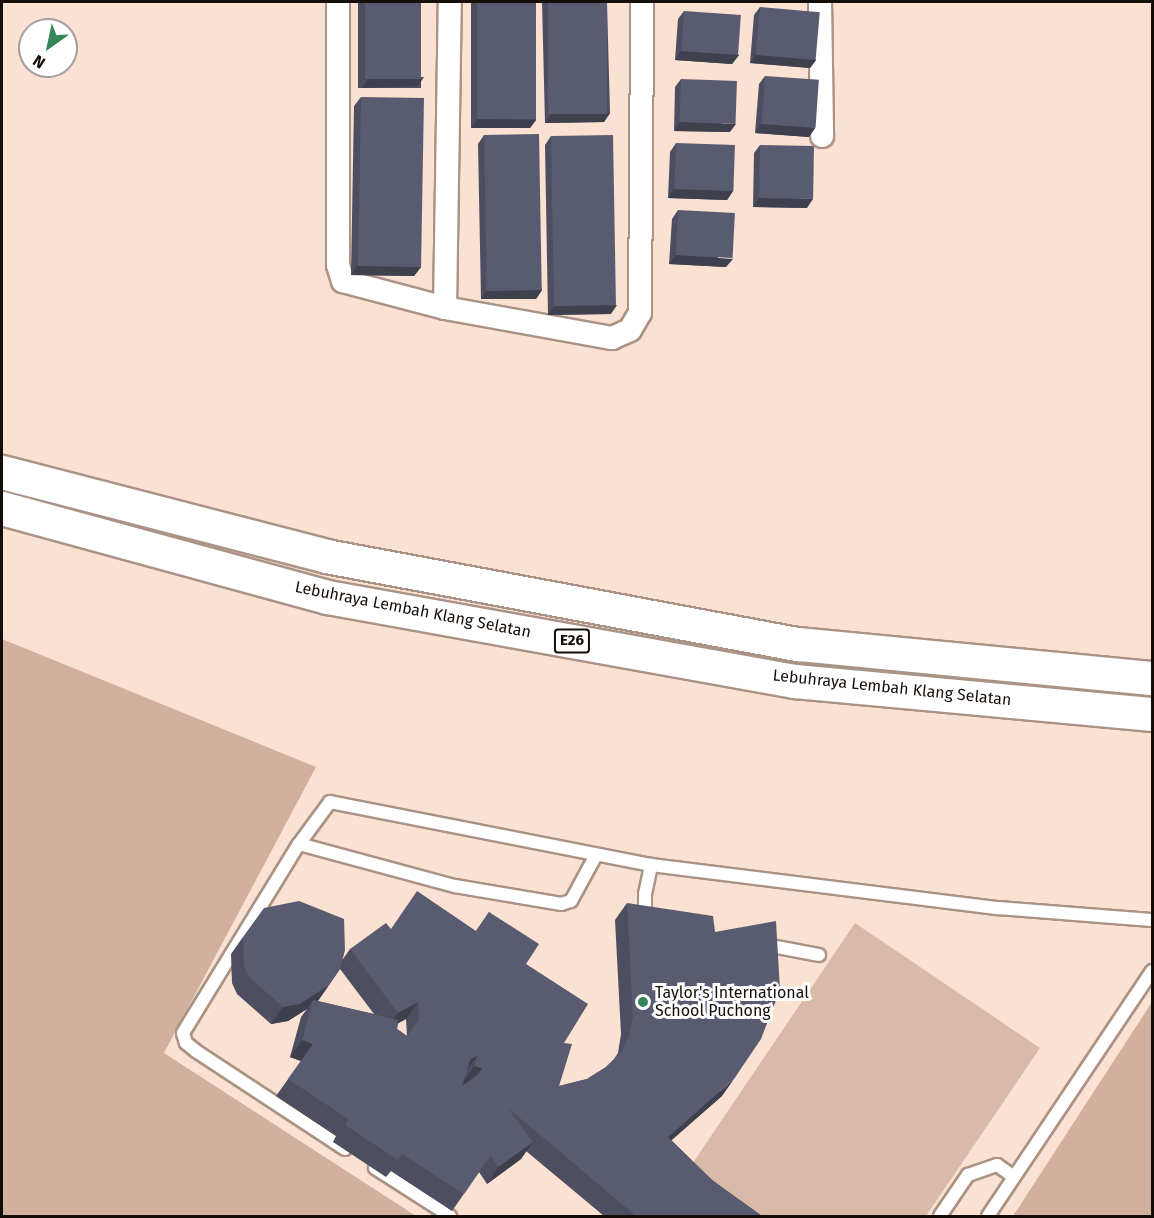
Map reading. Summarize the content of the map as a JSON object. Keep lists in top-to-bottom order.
{
  "streets": {
    "highway": ["Lebuhraya Lembah Klang Selatan", "E26"]
  },
  "places": ["Taylor's International School Puchong"],
  "north": "bottom left"
}
